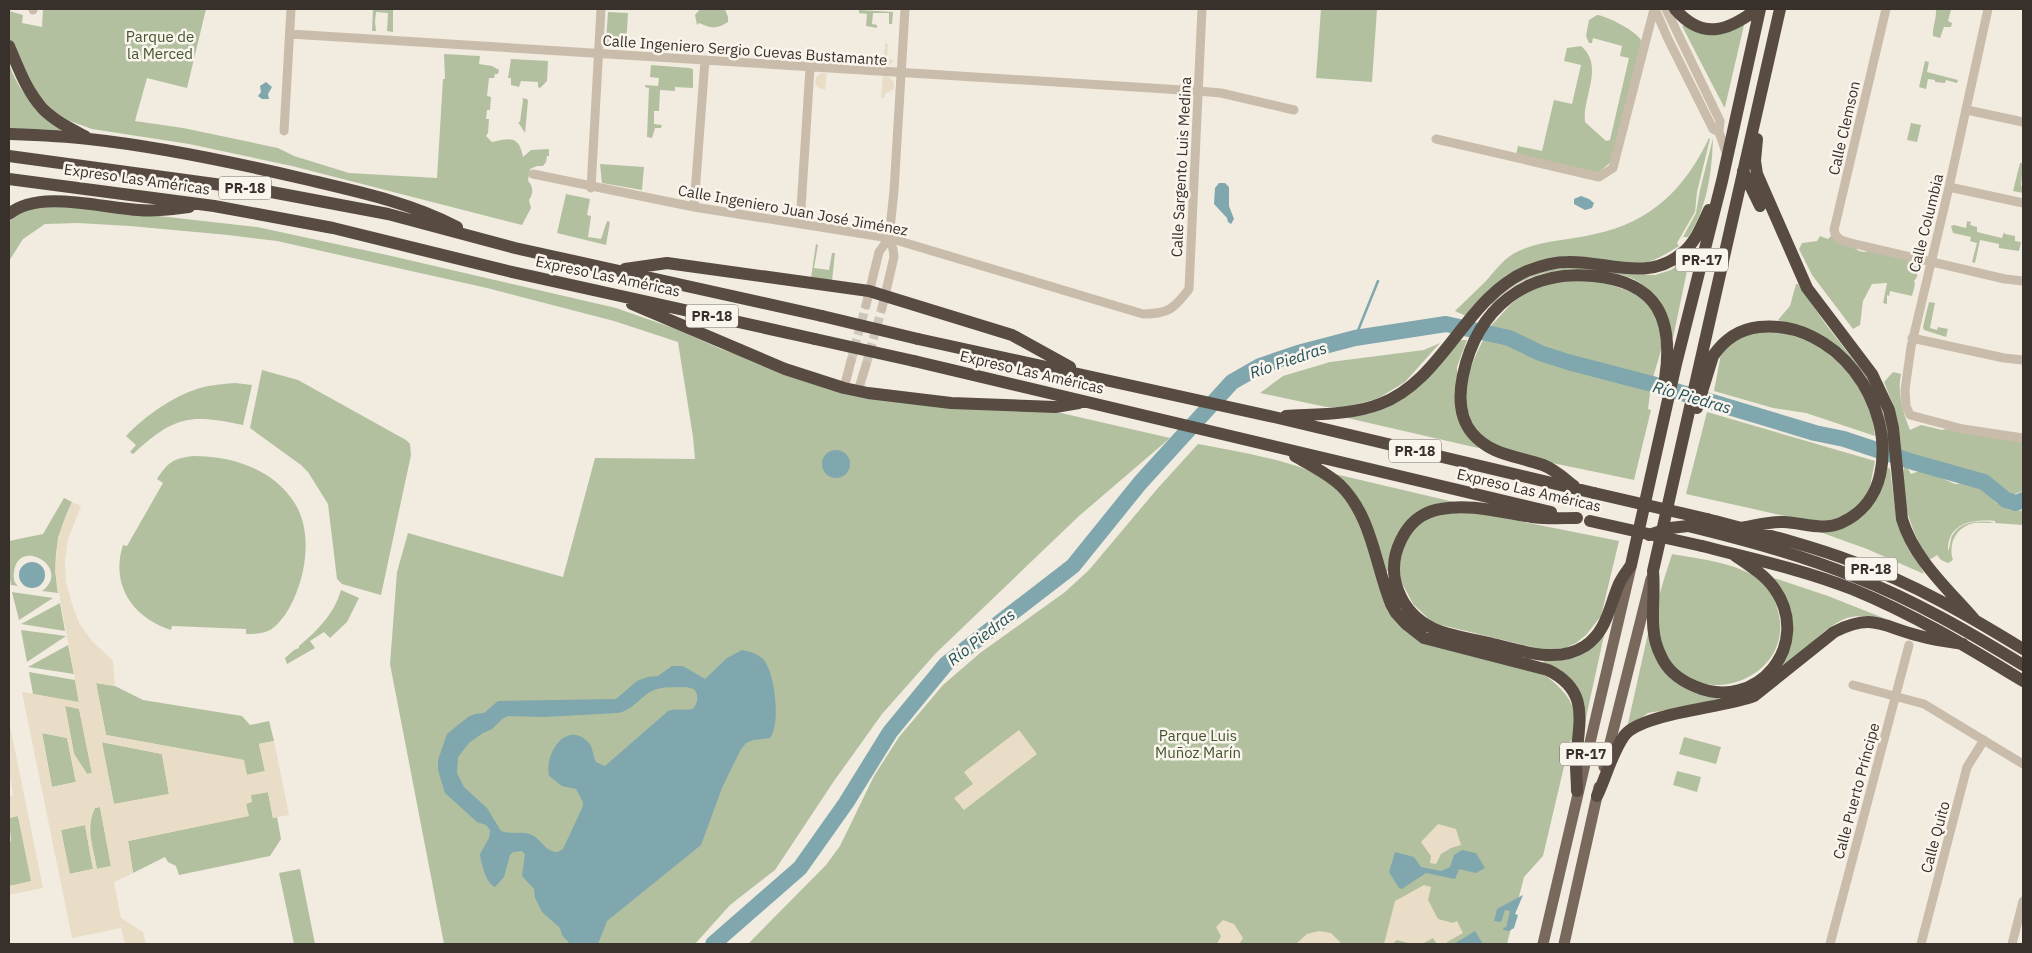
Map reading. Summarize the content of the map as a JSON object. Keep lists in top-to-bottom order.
{
  "streets": {
    "highway": ["Expreso Las Américas", "PR-18", "PR-17"],
    "street": [
      "Calle Ingeniero Sergio Cuevas Bustamante",
      "Calle Clemson",
      "Calle Sargento Luis Medina",
      "Calle Ingeniero Juan José Jiménez",
      "Calle Columbia",
      "Calle Puerto Príncipe",
      "Calle Quito"
    ]
  },
  "crossings": [
    ["Calle Ingeniero Sergio Cuevas Bustamante", "Calle Sargento Luis Medina"],
    ["Calle Clemson", "Calle Columbia"],
    ["Calle Sargento Luis Medina", "Calle Ingeniero Juan José Jiménez"]
  ],
  "water": ["Río Piedras"],
  "parks": ["Parque de la Merced", "Parque Luis Muñoz Marín"]
}
